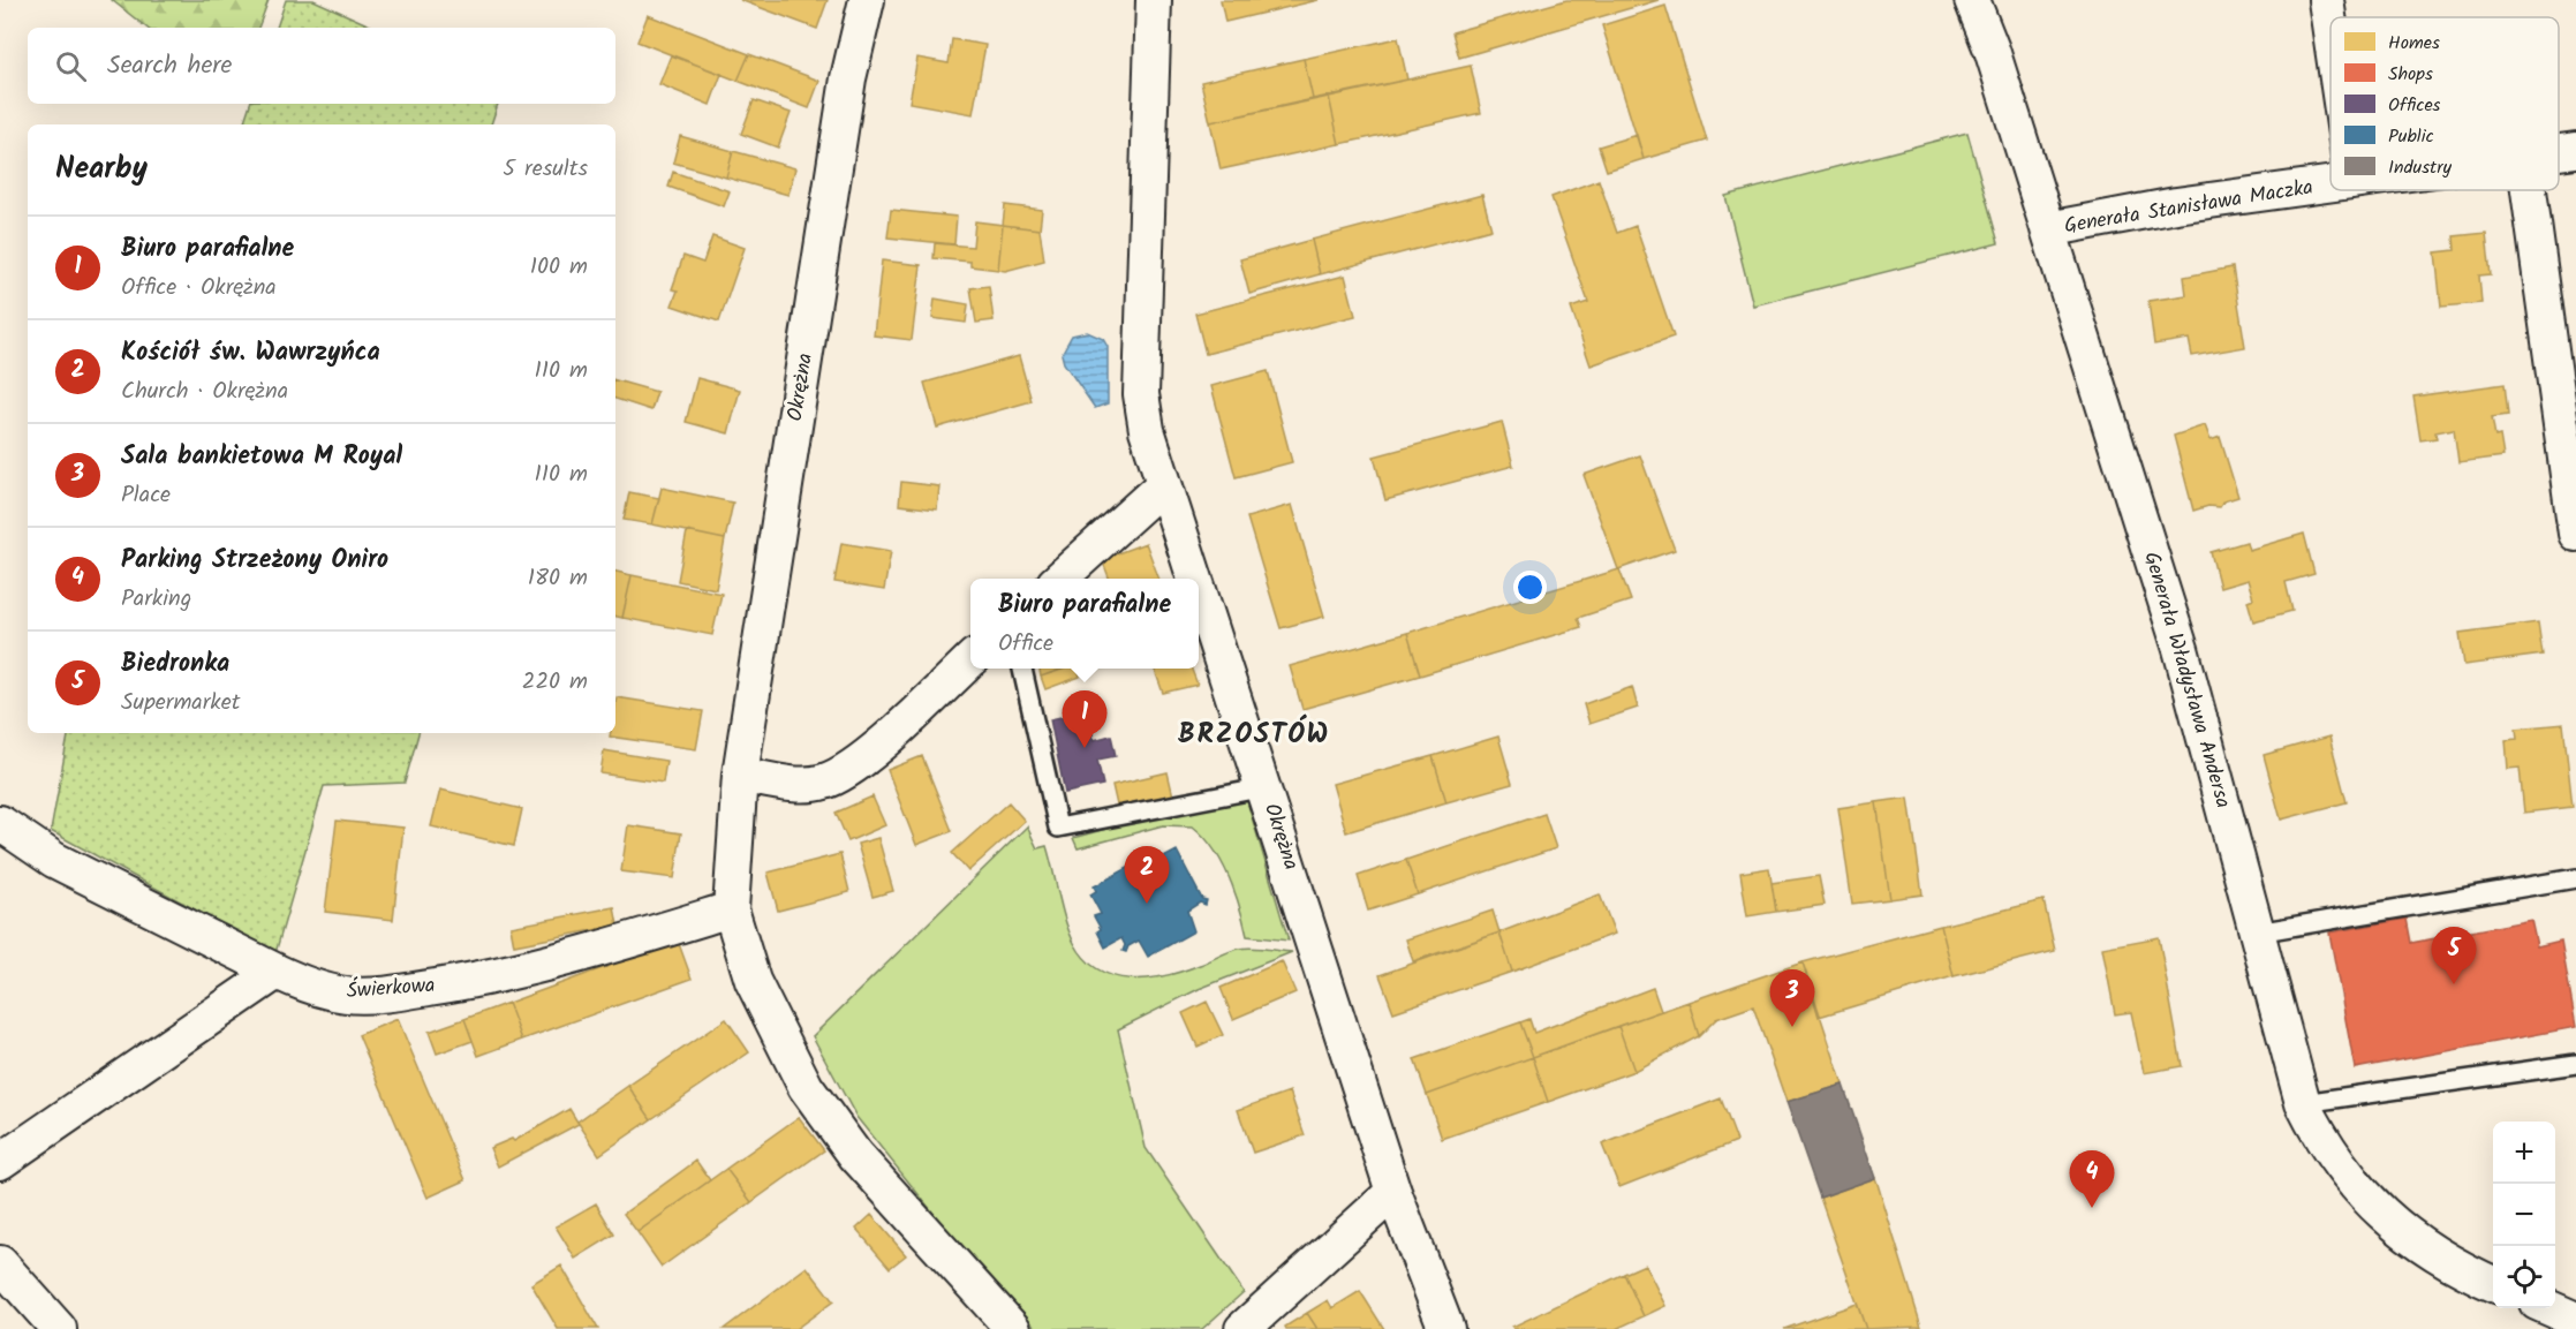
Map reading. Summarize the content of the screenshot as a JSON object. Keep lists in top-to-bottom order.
{
  "streets": {
    "street": [
      "Generała Stanisława Maczka",
      "Okrężna",
      "Generała Władysława Andersa",
      "Świerkowa"
    ]
  },
  "crossings": [
    ["Generała Stanisława Maczka", "Generała Władysława Andersa"],
    ["Okrężna", "Świerkowa"]
  ],
  "districts": ["BRZOSTÓW"],
  "legend": [
    "Homes",
    "Shops",
    "Offices",
    "Public",
    "Industry"
  ],
  "page": {
    "search": "Search here",
    "heading": ["Nearby", "5 results"],
    "list": [
      {
        "mark": "1",
        "name": "Biuro parafialne",
        "note": "Office · Okrężna",
        "value": "100 m"
      },
      {
        "mark": "2",
        "name": "Kościół św. Wawrzyńca",
        "note": "Church · Okrężna",
        "value": "110 m"
      },
      {
        "mark": "3",
        "name": "Sala bankietowa M Royal",
        "note": "Place",
        "value": "110 m"
      },
      {
        "mark": "4",
        "name": "Parking Strzeżony Oniro",
        "note": "Parking",
        "value": "180 m"
      },
      {
        "mark": "5",
        "name": "Biedronka",
        "note": "Supermarket",
        "value": "220 m"
      }
    ],
    "popup": ["Biuro parafialne", "Office"],
    "pins": [
      "1",
      "2",
      "5",
      "3",
      "4"
    ],
    "map_buttons": ["+", "−"]
  }
}
